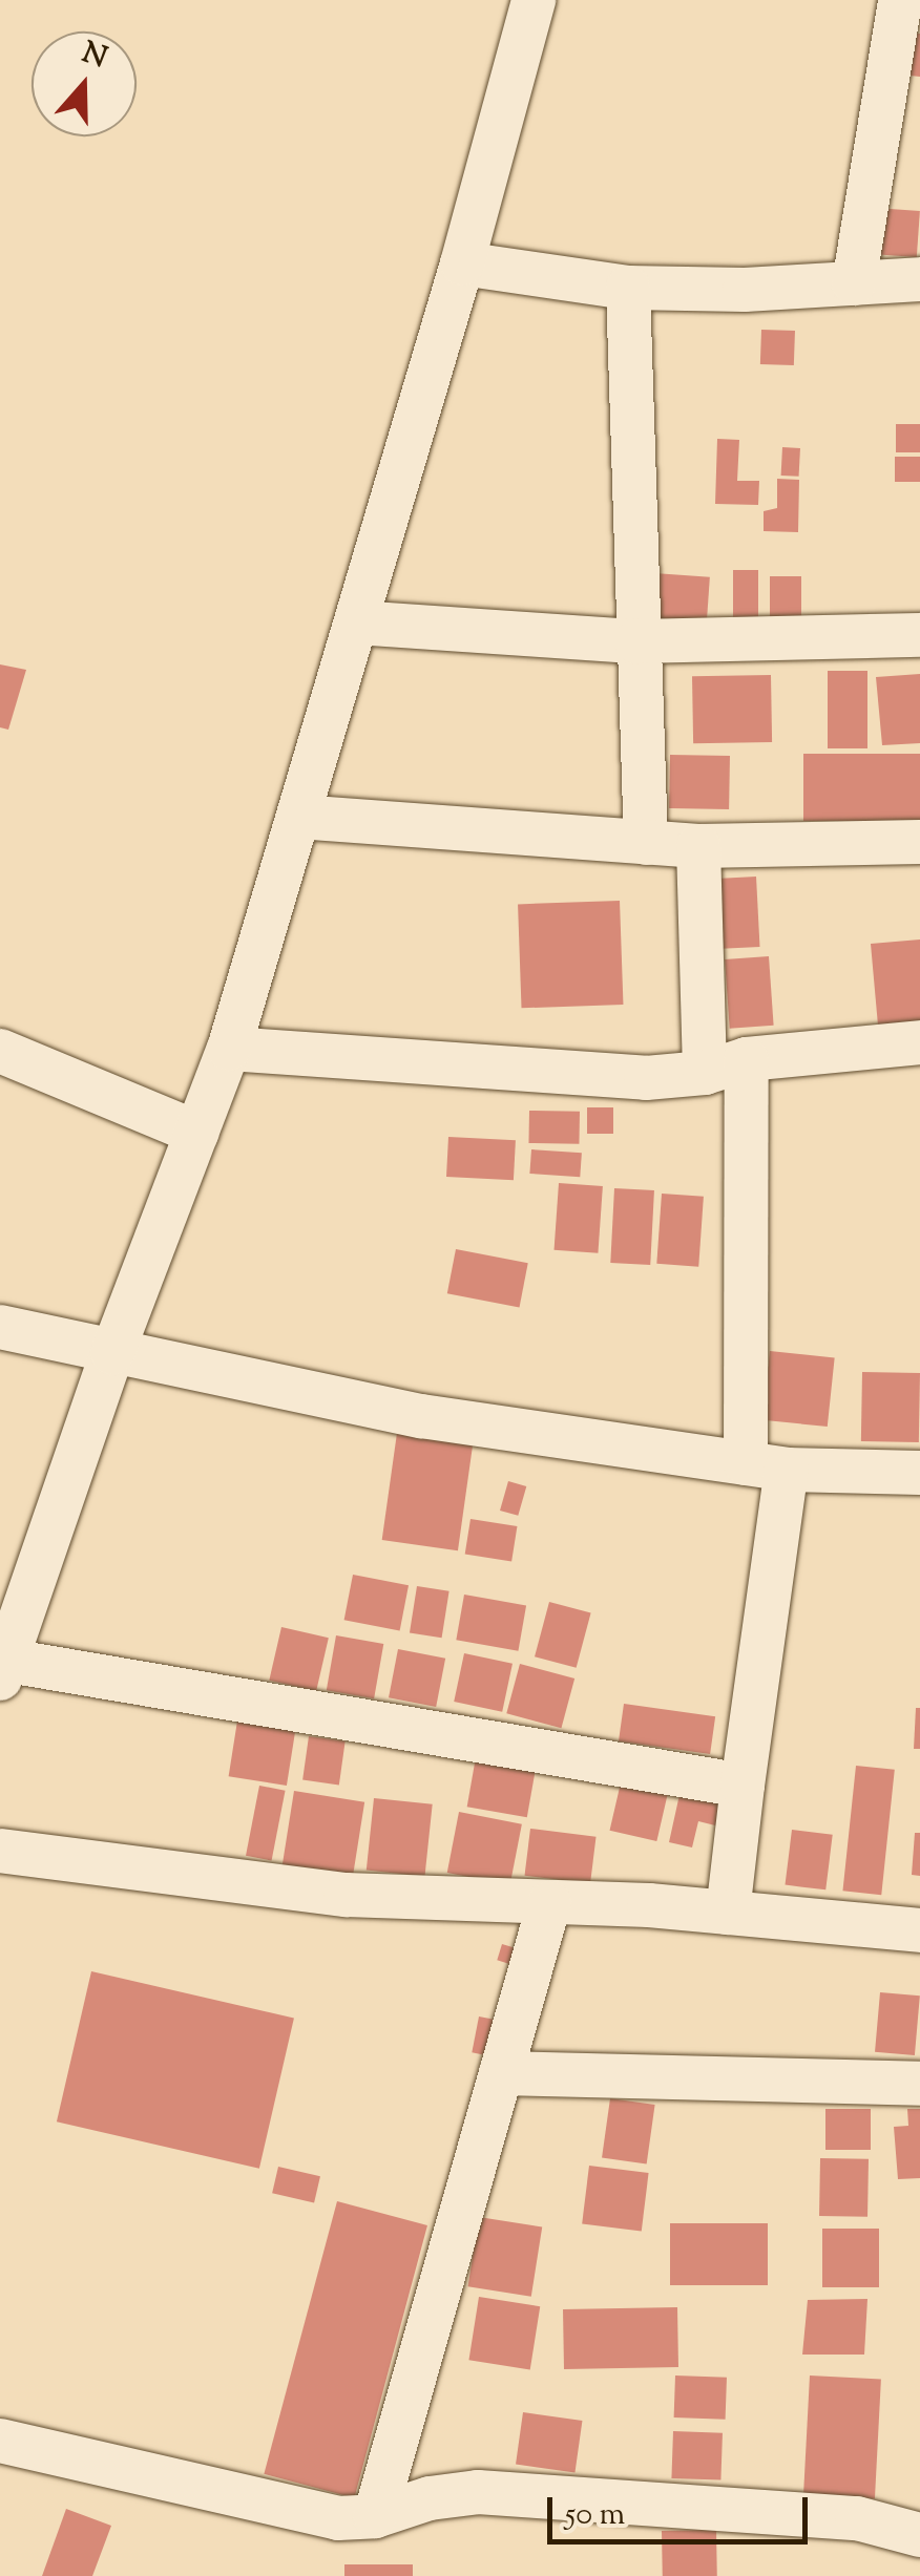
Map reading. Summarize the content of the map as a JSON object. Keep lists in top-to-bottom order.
{
  "scale_bar": "50 m",
  "north": "top"
}
